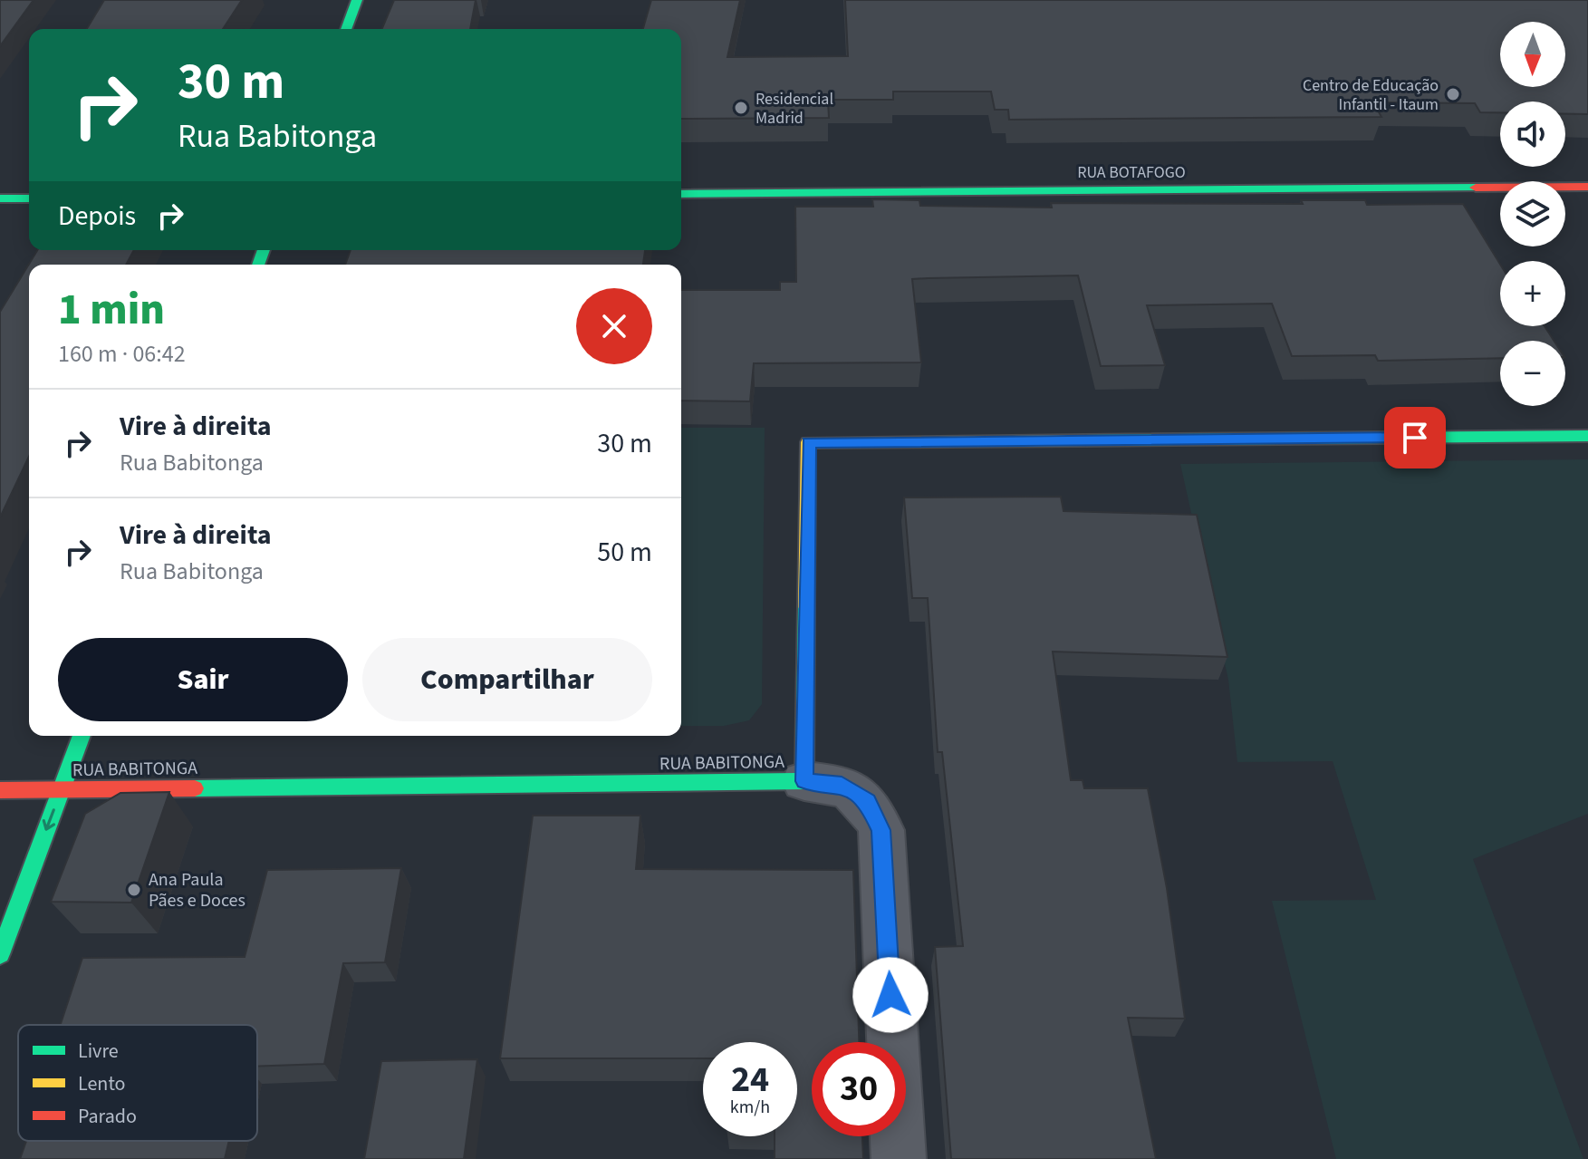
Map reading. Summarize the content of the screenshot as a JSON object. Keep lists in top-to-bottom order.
{
  "streets": {
    "street": ["RUA BOTAFOGO", "RUA BABITONGA"]
  },
  "places": ["Centro de Educação Infantil - Itaum", "Residencial Madrid", "Ana Paula Pães e Doces"],
  "legend": ["Livre", "Lento", "Parado"],
  "north": "bottom",
  "page": {
    "map_buttons": ["+", "−"],
    "turn": ["30 m", "Rua Babitonga"],
    "then": "Depois",
    "heading": ["1 min", "160 m · 06:42"],
    "list": [
      {
        "name": "Vire à direita",
        "note": "Rua Babitonga",
        "value": "30 m"
      },
      {
        "name": "Vire à direita",
        "note": "Rua Babitonga",
        "value": "50 m"
      }
    ],
    "buttons": ["Sair", "Compartilhar"],
    "speed": "24 km/h",
    "limit": "30"
  }
}
